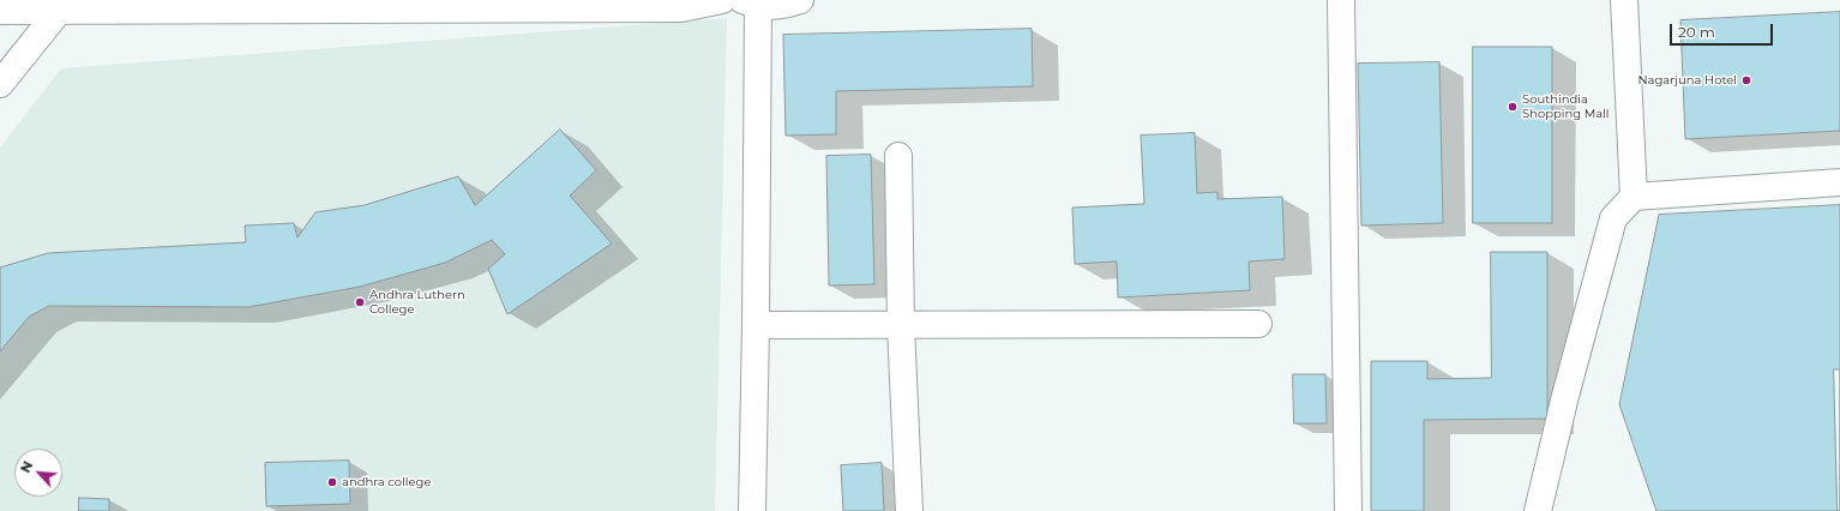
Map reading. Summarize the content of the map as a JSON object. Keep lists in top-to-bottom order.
{
  "places": [
    "Nagarjuna Hotel",
    "Southindia Shopping Mall",
    "Andhra Luthern College",
    "andhra college"
  ],
  "scale_bar": "20 m",
  "north": "top left"
}
